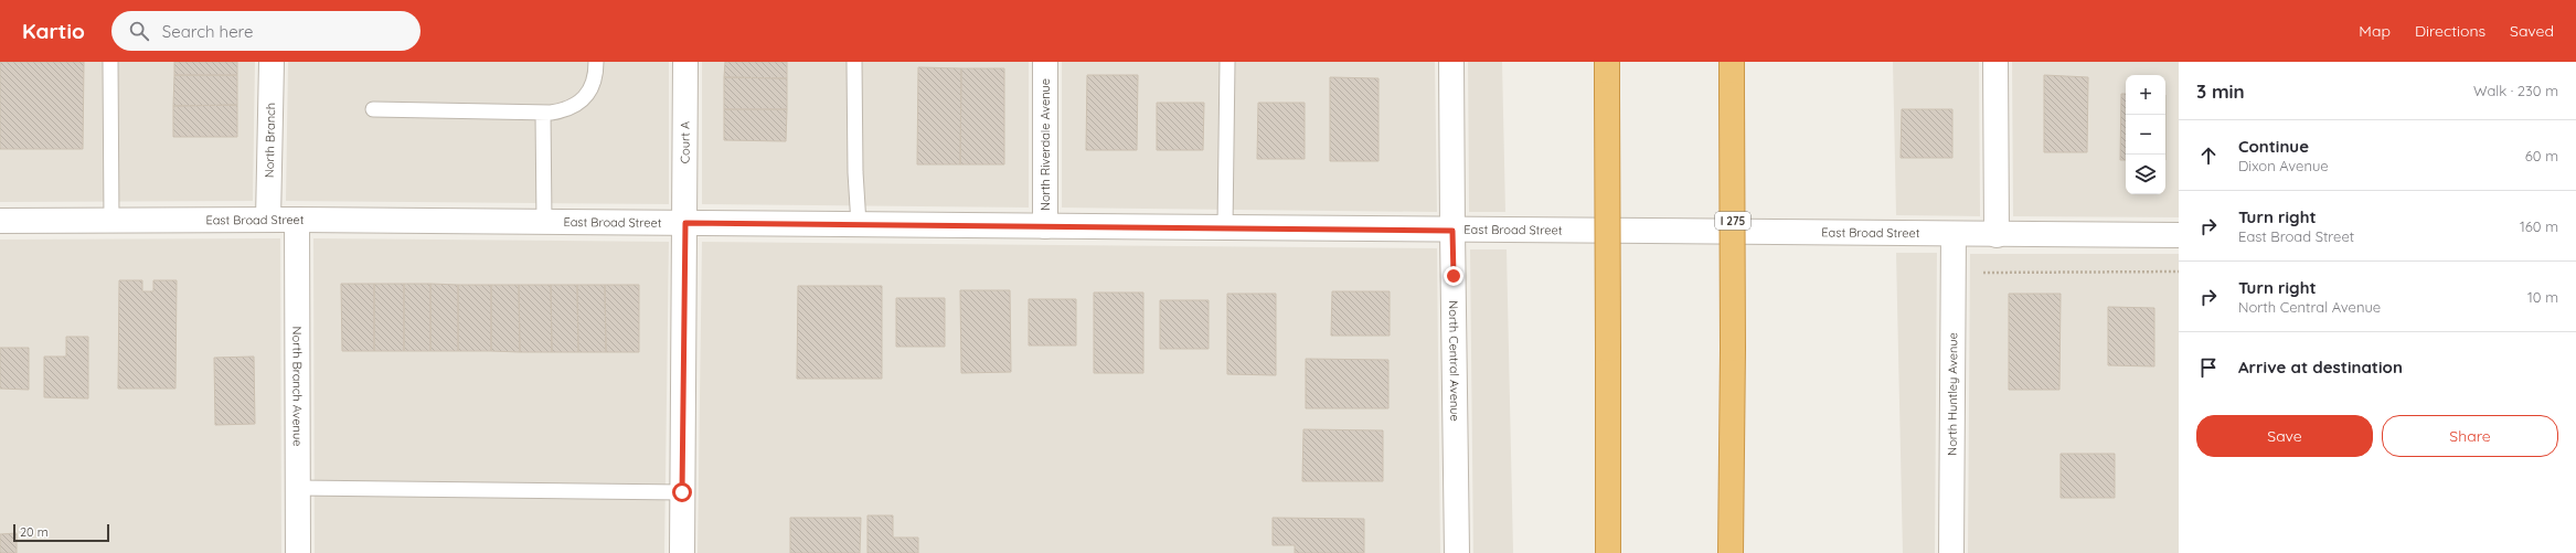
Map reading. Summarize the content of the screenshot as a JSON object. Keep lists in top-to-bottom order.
{
  "streets": {
    "highway": ["I 275"],
    "street": [
      "North Branch",
      "Court A",
      "North Riverdale Avenue",
      "East Broad Street",
      "North Central Avenue",
      "North Branch Avenue",
      "North Huntley Avenue"
    ]
  },
  "crossings": [
    ["North Branch", "East Broad Street"],
    ["Court A", "East Broad Street"],
    ["North Riverdale Avenue", "East Broad Street"],
    ["East Broad Street", "North Central Avenue"],
    ["East Broad Street", "North Branch Avenue"],
    ["East Broad Street", "North Huntley Avenue"]
  ],
  "scale_bar": "20 m",
  "page": {
    "header": "Kartio",
    "search": "Search here",
    "nav": ["Map", "Directions", "Saved"],
    "heading": ["3 min", "Walk · 230 m"],
    "map_buttons": ["+", "−"],
    "list": [
      ["Continue", "Dixon Avenue", "60 m"],
      ["Turn right", "East Broad Street", "160 m"],
      ["Turn right", "North Central Avenue", "10 m"],
      "Arrive at destination"
    ],
    "buttons": ["Save", "Share"],
    "scale": "20 m"
  }
}
